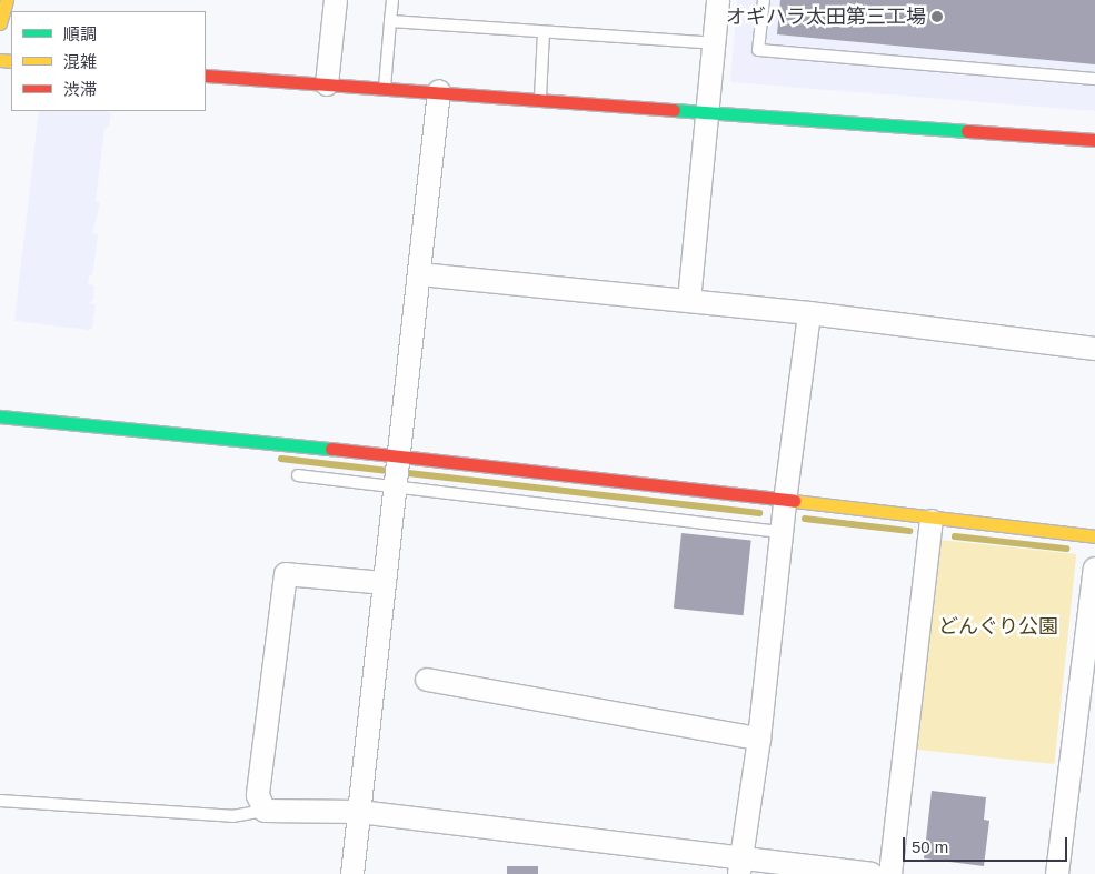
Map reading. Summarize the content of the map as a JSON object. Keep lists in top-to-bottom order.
{
  "parks": ["どんぐり公園"],
  "places": ["オギハラ太田第三工場"],
  "legend": ["順調", "混雑", "渋滞"],
  "scale_bar": "50 m"
}
